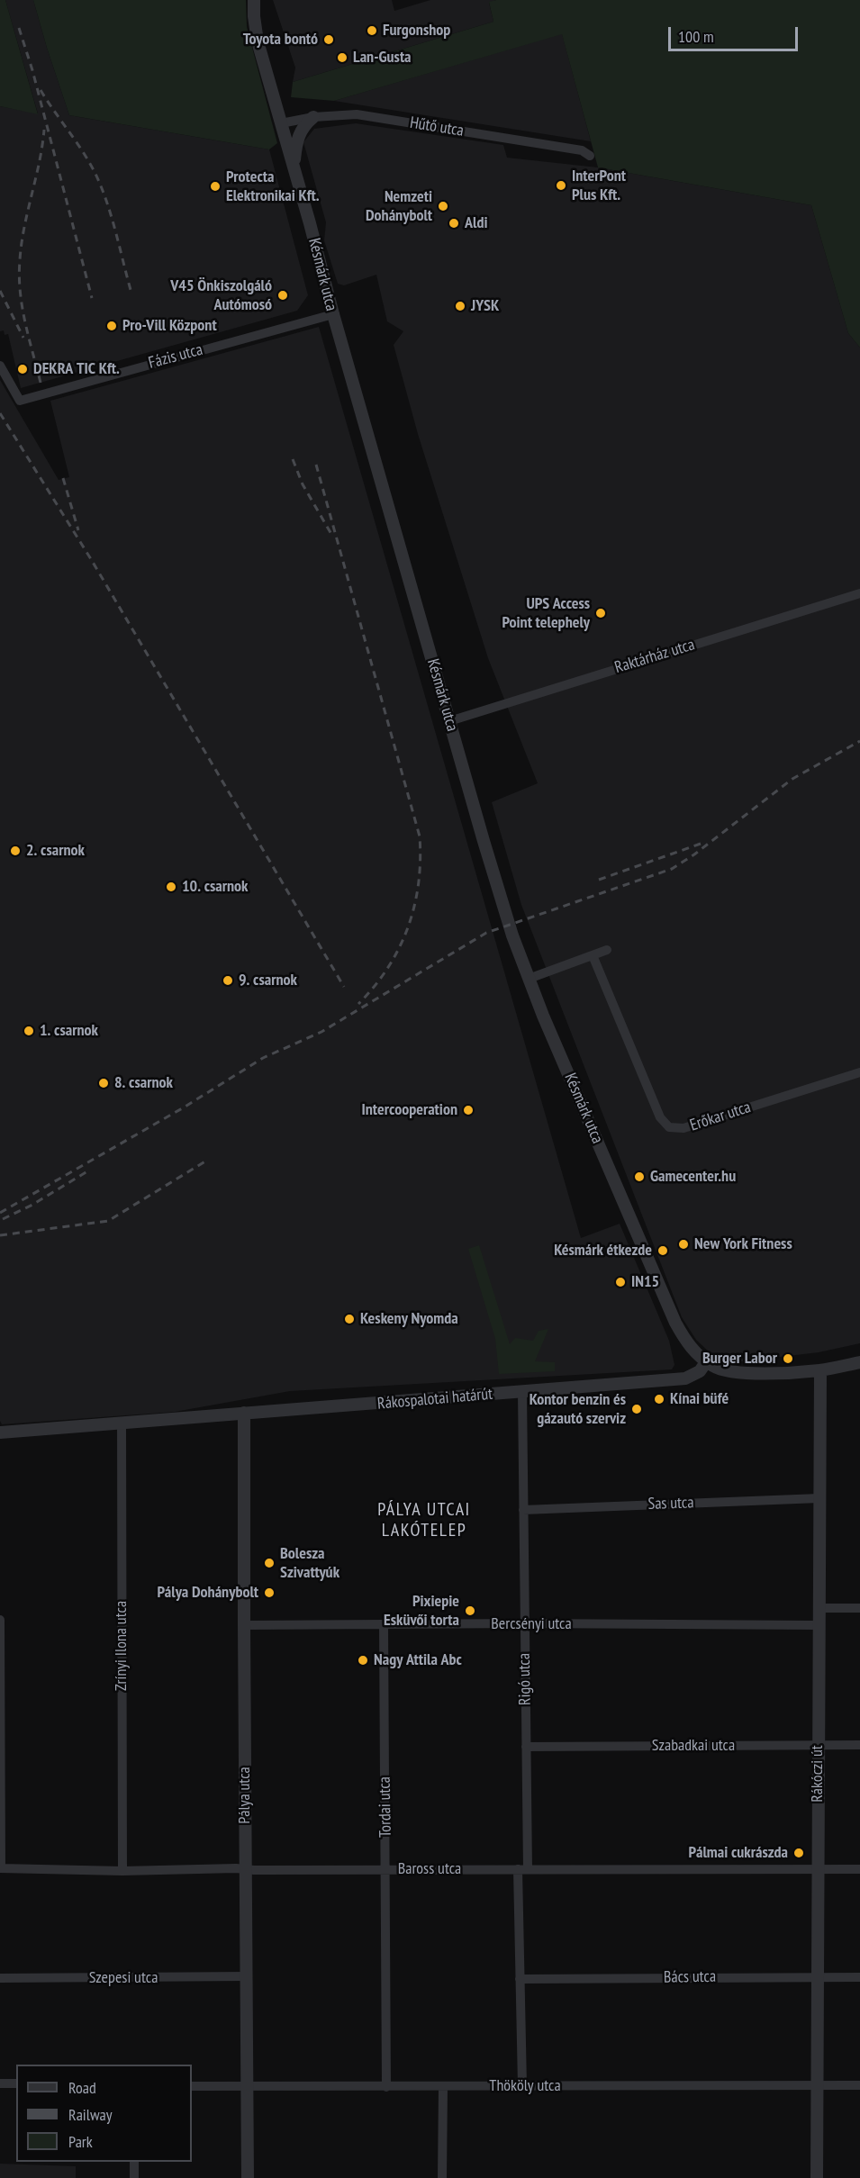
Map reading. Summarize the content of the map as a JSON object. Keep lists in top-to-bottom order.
{
  "streets": {
    "street": [
      "Hűtő utca",
      "Késmárk utca",
      "Fázis utca",
      "Raktárház utca",
      "Erőkar utca",
      "Rákospalotai határút",
      "Sas utca",
      "Bercsényi utca",
      "Zrínyi Ilona utca",
      "Rigó utca",
      "Szabadkai utca",
      "Rákóczi út",
      "Pálya utca",
      "Tordai utca",
      "Baross utca",
      "Bács utca",
      "Szepesi utca",
      "Thököly utca"
    ]
  },
  "crossings": [
    ["Hűtő utca", "Késmárk utca"],
    ["Késmárk utca", "Fázis utca"],
    ["Késmárk utca", "Raktárház utca"],
    ["Késmárk utca", "Rákospalotai határút"],
    ["Rákospalotai határút", "Zrínyi Ilona utca"],
    ["Rákospalotai határút", "Rigó utca"],
    ["Rákospalotai határút", "Pálya utca"],
    ["Sas utca", "Rigó utca"],
    ["Sas utca", "Rákóczi út"],
    ["Bercsényi utca", "Rigó utca"],
    ["Bercsényi utca", "Rákóczi út"],
    ["Bercsényi utca", "Pálya utca"],
    ["Bercsényi utca", "Tordai utca"],
    ["Zrínyi Ilona utca", "Baross utca"],
    ["Rigó utca", "Szabadkai utca"],
    ["Rigó utca", "Baross utca"],
    ["Rigó utca", "Bács utca"],
    ["Rigó utca", "Thököly utca"],
    ["Szabadkai utca", "Rákóczi út"],
    ["Rákóczi út", "Baross utca"],
    ["Rákóczi út", "Bács utca"],
    ["Rákóczi út", "Thököly utca"],
    ["Pálya utca", "Baross utca"],
    ["Pálya utca", "Szepesi utca"],
    ["Pálya utca", "Thököly utca"],
    ["Tordai utca", "Baross utca"],
    ["Tordai utca", "Thököly utca"]
  ],
  "districts": ["PÁLYA UTCAI LAKÓTELEP"],
  "places": [
    "Furgonshop",
    "Toyota bontó",
    "Lan-Gusta",
    "InterPont Plus Kft.",
    "Protecta Elektronikai Kft.",
    "Nemzeti Dohánybolt",
    "Aldi",
    "V45 Önkiszolgáló Autómosó",
    "JYSK",
    "Pro-Vill Központ",
    "DEKRA TIC Kft.",
    "UPS Access Point telephely",
    "2. csarnok",
    "10. csarnok",
    "9. csarnok",
    "1. csarnok",
    "8. csarnok",
    "Intercooperation",
    "Gamecenter.hu",
    "New York Fitness",
    "Késmárk étkezde",
    "IN15",
    "Keskeny Nyomda",
    "Burger Labor",
    "Kínai büfé",
    "Kontor benzin és gázautó szerviz",
    "Bolesza Szivattyúk",
    "Pálya Dohánybolt",
    "Pixiepie Esküvői torta",
    "Nagy Attila Abc",
    "Pálmai cukrászda"
  ],
  "legend": ["Road", "Railway", "Park"],
  "scale_bar": "100 m"
}
